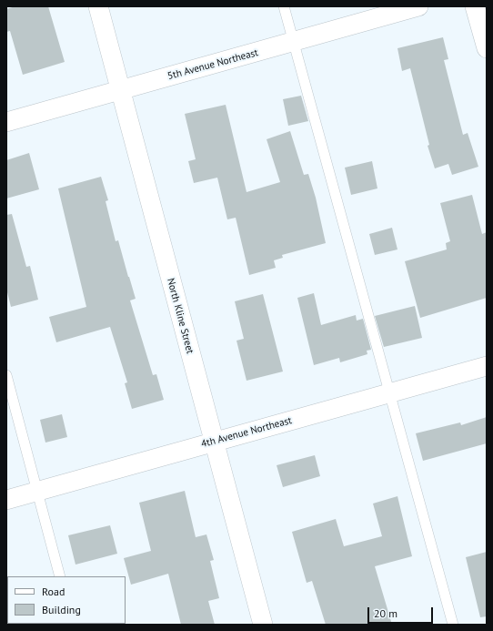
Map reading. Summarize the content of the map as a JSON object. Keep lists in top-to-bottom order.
{
  "streets": {
    "street": ["5th Avenue Northeast", "North Kline Street", "4th Avenue Northeast"]
  },
  "crossings": [
    ["5th Avenue Northeast", "North Kline Street"],
    ["North Kline Street", "4th Avenue Northeast"]
  ],
  "legend": ["Road", "Building"],
  "scale_bar": "20 m"
}
